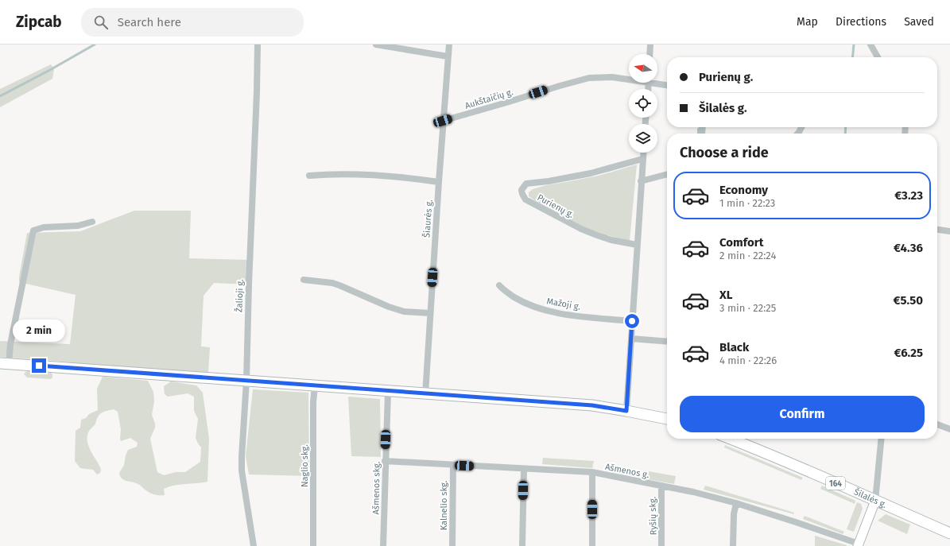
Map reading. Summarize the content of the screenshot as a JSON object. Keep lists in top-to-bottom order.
{
  "streets": {
    "main road": ["164", "Šilalės g."],
    "street": [
      "Aukštaičių g.",
      "Purienų g.",
      "Šiaurės g.",
      "Žalioji g.",
      "Mažoji g.",
      "Naglio skg.",
      "Ašmenos g.",
      "Ašmenos skg.",
      "Kalnelio skg.",
      "Ryšių skg."
    ]
  },
  "crossings": [
    ["Aukštaičių g.", "Šiaurės g."],
    ["Ašmenos g.", "Ašmenos skg."],
    ["Ašmenos g.", "Kalnelio skg."],
    ["Ašmenos g.", "Ryšių skg."]
  ],
  "north": "left",
  "page": {
    "header": "Zipcab",
    "search": "Search here",
    "nav": ["Map", "Directions", "Saved"],
    "banner": ["Purienų g.", "Šilalės g."],
    "heading": "Choose a ride",
    "list": [
      {
        "name": "Economy",
        "note": "1 min · 22:23",
        "value": "€3.23"
      },
      {
        "name": "Comfort",
        "note": "2 min · 22:24",
        "value": "€4.36"
      },
      {
        "name": "XL",
        "note": "3 min · 22:25",
        "value": "€5.50"
      },
      {
        "name": "Black",
        "note": "4 min · 22:26",
        "value": "€6.25"
      }
    ],
    "bubble": "2 min",
    "buttons": "Confirm"
  }
}
